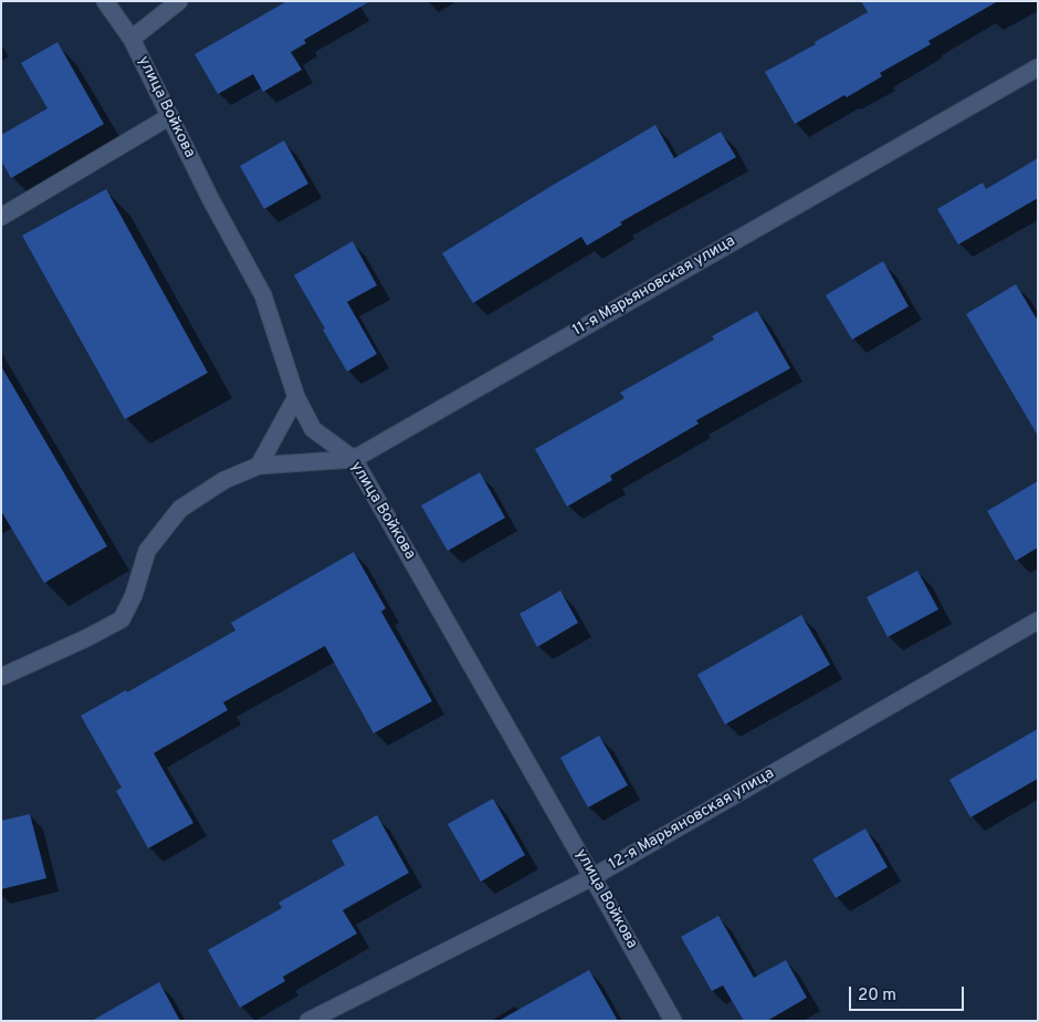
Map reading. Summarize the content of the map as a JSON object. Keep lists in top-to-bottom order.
{
  "streets": {
    "street": ["улица Войкова", "11-я Марьяновская улица", "12-я Марьяновская улица"]
  },
  "crossings": [
    ["улица Войкова", "11-я Марьяновская улица"],
    ["улица Войкова", "12-я Марьяновская улица"]
  ],
  "scale_bar": "20 m"
}
